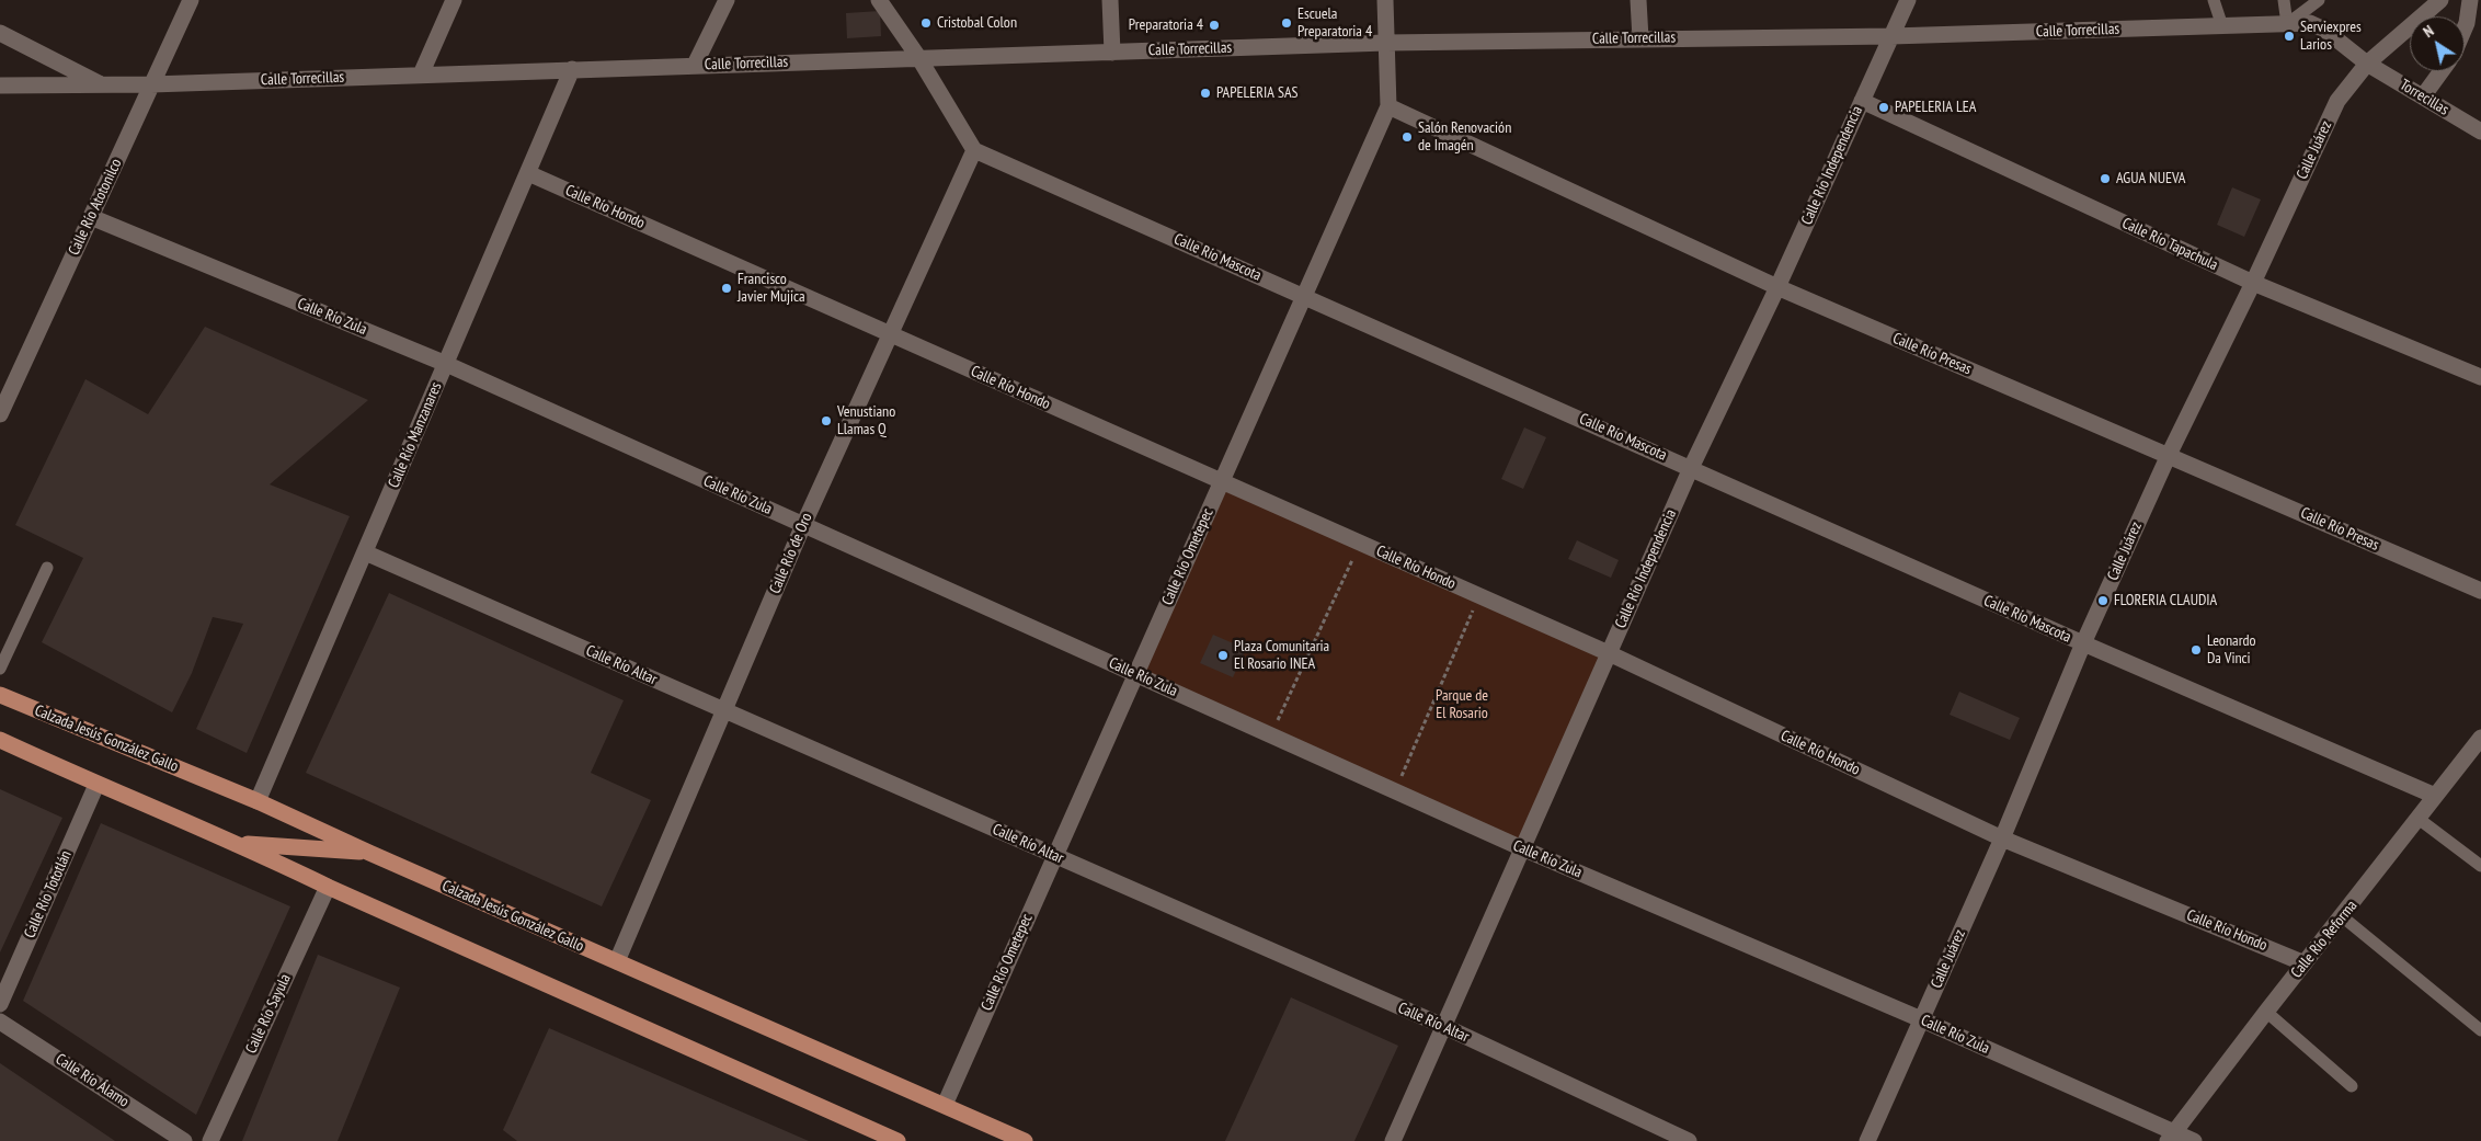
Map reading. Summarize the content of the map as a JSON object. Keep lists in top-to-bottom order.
{
  "streets": {
    "main road": ["Calzada Jesús González Gallo"],
    "street": [
      "Calle Torrecillas",
      "Torrecillas",
      "Calle Juárez",
      "Calle Río Independencia",
      "Calle Río Atotonilco",
      "Calle Río Hondo",
      "Calle Río Tapachula",
      "Calle Río Mascota",
      "Calle Río Zula",
      "Calle Río Presas",
      "Calle Río Manzanares",
      "Calle Río de Oro",
      "Calle Río Ometepec",
      "Calle Río Altar",
      "Calle Río Tototlán",
      "Calle Río Reforma",
      "Calle Río Sayula",
      "Calle Río Álamo"
    ]
  },
  "crossings": [
    ["Calle Torrecillas", "Torrecillas"],
    ["Calle Torrecillas", "Calle Juárez"],
    ["Calle Torrecillas", "Calle Río Independencia"],
    ["Calle Torrecillas", "Calle Río Atotonilco"],
    ["Calle Torrecillas", "Calle Río Manzanares"],
    ["Calle Torrecillas", "Calle Río Ometepec"],
    ["Torrecillas", "Calle Juárez"],
    ["Calle Juárez", "Calle Río Hondo"],
    ["Calle Juárez", "Calle Río Tapachula"],
    ["Calle Juárez", "Calle Río Mascota"],
    ["Calle Juárez", "Calle Río Zula"],
    ["Calle Juárez", "Calle Río Presas"],
    ["Calle Río Independencia", "Calle Río Hondo"],
    ["Calle Río Independencia", "Calle Río Tapachula"],
    ["Calle Río Independencia", "Calle Río Mascota"],
    ["Calle Río Independencia", "Calle Río Zula"],
    ["Calle Río Independencia", "Calle Río Presas"],
    ["Calle Río Independencia", "Calle Río Altar"],
    ["Calle Río Atotonilco", "Calle Río Zula"],
    ["Calle Río Hondo", "Calle Río Manzanares"],
    ["Calle Río Hondo", "Calle Río de Oro"],
    ["Calle Río Hondo", "Calle Río Ometepec"],
    ["Calle Río Hondo", "Calle Río Reforma"],
    ["Calle Río Mascota", "Calle Río de Oro"],
    ["Calle Río Mascota", "Calle Río Ometepec"],
    ["Calle Río Mascota", "Calle Río Reforma"],
    ["Calle Río Zula", "Calle Río Manzanares"],
    ["Calle Río Zula", "Calle Río de Oro"],
    ["Calle Río Zula", "Calle Río Ometepec"],
    ["Calle Río Zula", "Calle Río Reforma"],
    ["Calle Río Presas", "Calle Río Ometepec"],
    ["Calle Río Manzanares", "Calle Río Altar"],
    ["Calle Río Manzanares", "Calzada Jesús González Gallo"],
    ["Calle Río de Oro", "Calle Río Altar"],
    ["Calle Río de Oro", "Calzada Jesús González Gallo"],
    ["Calle Río Ometepec", "Calle Río Altar"],
    ["Calle Río Ometepec", "Calzada Jesús González Gallo"]
  ],
  "parks": ["Parque de El Rosario"],
  "places": [
    "Cristobal Colon",
    "Escuela Preparatoria 4",
    "Preparatoria 4",
    "Serviexpres Larios",
    "PAPELERIA SAS",
    "PAPELERIA LEA",
    "Salón Renovación de Imagén",
    "AGUA NUEVA",
    "Francisco Javier Mujica",
    "Venustiano Llamas Q",
    "FLORERIA CLAUDIA",
    "Leonardo Da Vinci",
    "Plaza Comunitaria El Rosario INEA"
  ],
  "north": "top left"
}
